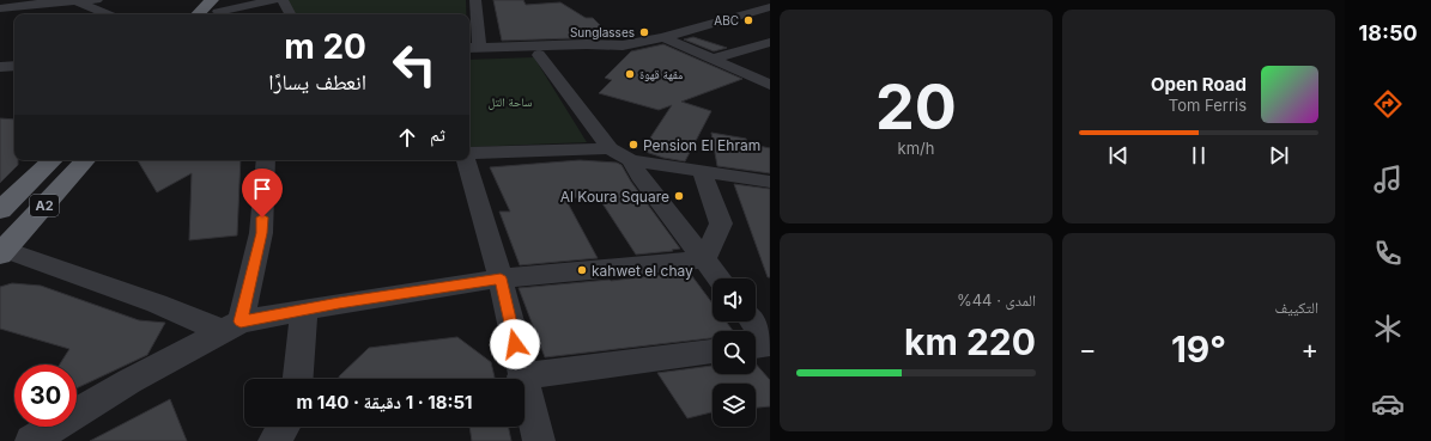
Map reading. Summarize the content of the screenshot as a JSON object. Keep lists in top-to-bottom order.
{
  "streets": {
    "highway": ["A2"]
  },
  "parks": ["ساحة التل"],
  "places": [
    "ABC",
    "Sunglasses",
    "مقهة قهوة",
    "Pension El Ehram",
    "Al Koura Square",
    "kahwet el chay"
  ],
  "page": {
    "tabs": "18:50",
    "tile": [
      ["20", "km/h"],
      "التكييف",
      ["المدى · 44%", "220 km"]
    ],
    "turn": ["20 m", "انعطف يسارًا"],
    "song": ["Open Road", "Tom Ferris"],
    "then": "ثم",
    "heat": ["−", "19°", "+"],
    "limit": "30",
    "trip": "18:51 · 1 دقيقة · 140 m"
  }
}
